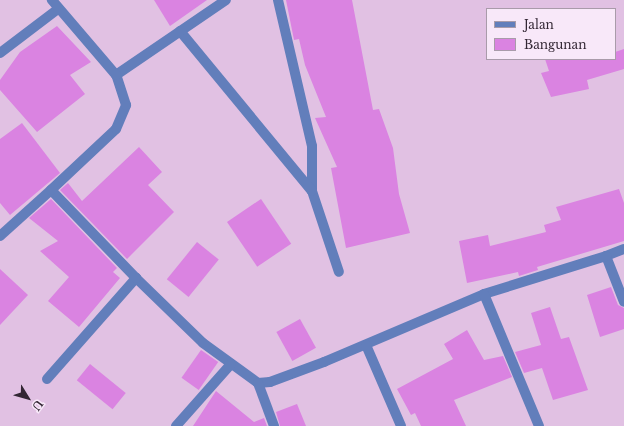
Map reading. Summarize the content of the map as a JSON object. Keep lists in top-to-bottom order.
{
  "legend": ["Jalan", "Bangunan"],
  "north": "bottom right"
}
